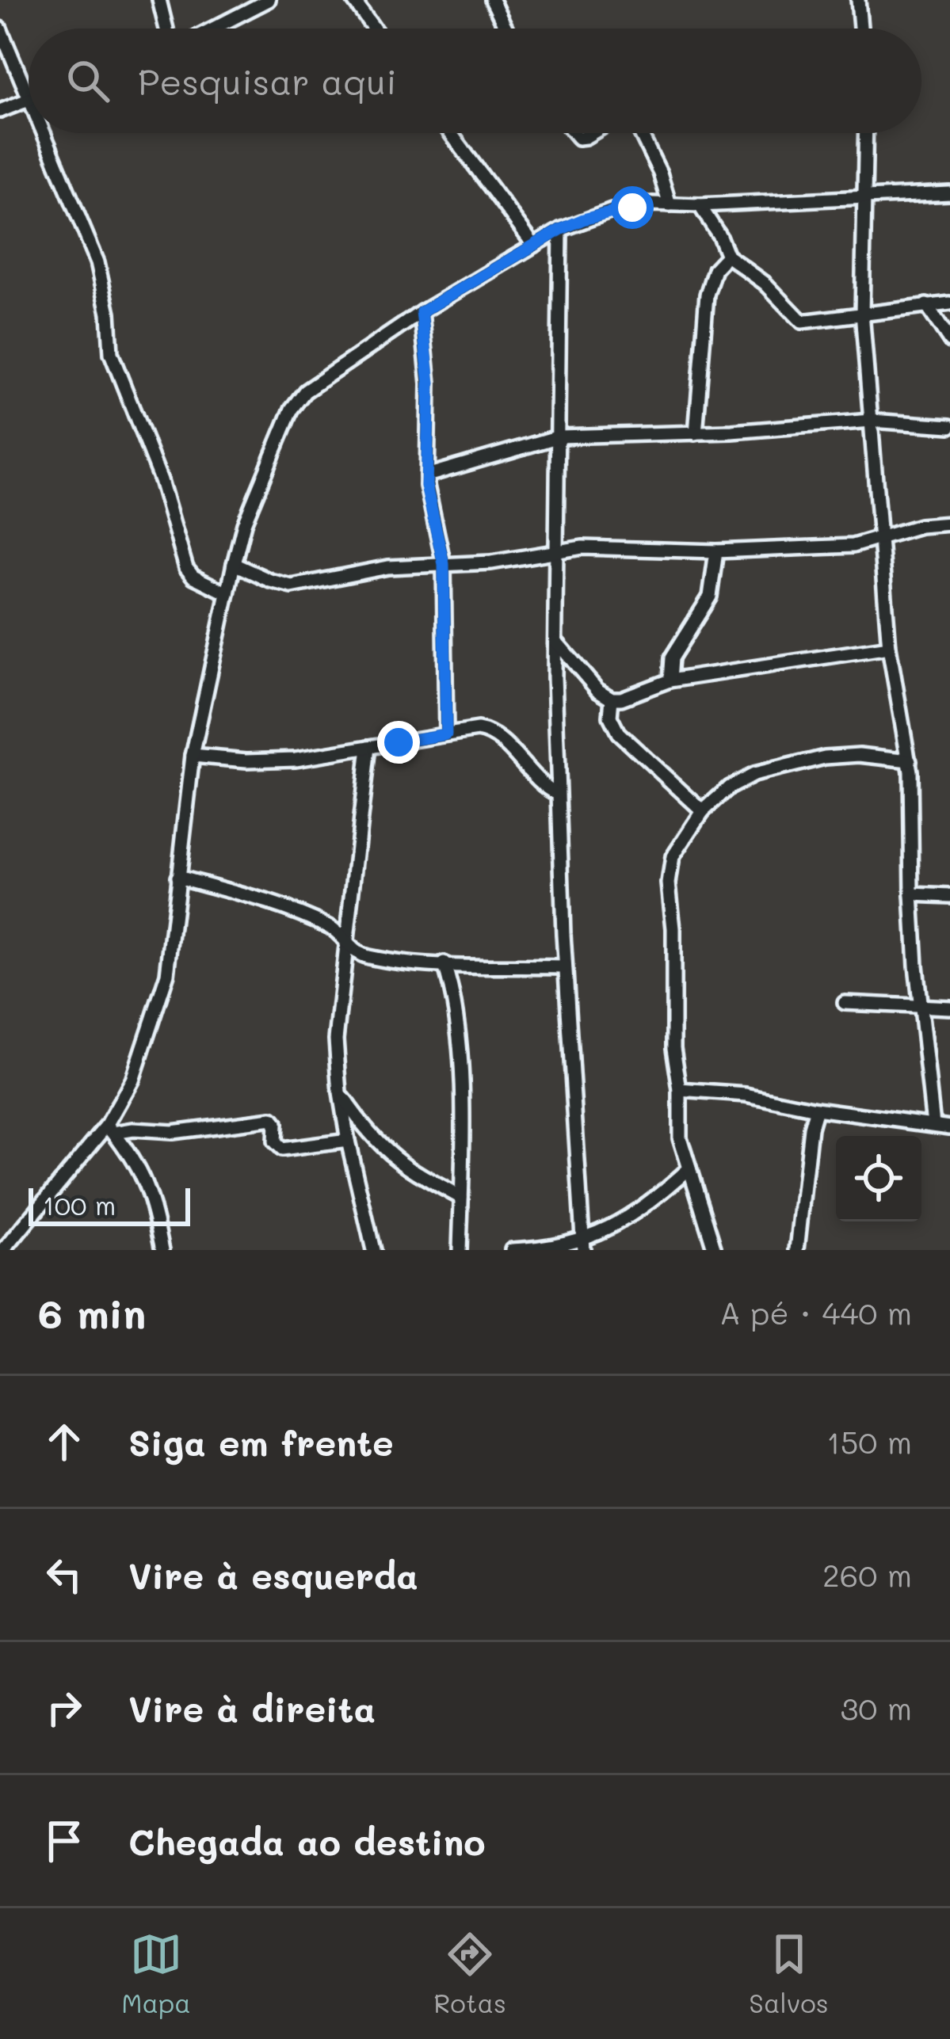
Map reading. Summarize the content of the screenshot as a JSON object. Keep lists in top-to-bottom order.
{
  "scale_bar": "100 m",
  "page": {
    "search": "Pesquisar aqui",
    "scale": "100 m",
    "heading": ["6 min", "A pé · 440 m"],
    "list": [
      ["Siga em frente", "150 m"],
      ["Vire à esquerda", "260 m"],
      ["Vire à direita", "30 m"],
      "Chegada ao destino"
    ],
    "nav": ["Mapa", "Rotas", "Salvos"]
  }
}
